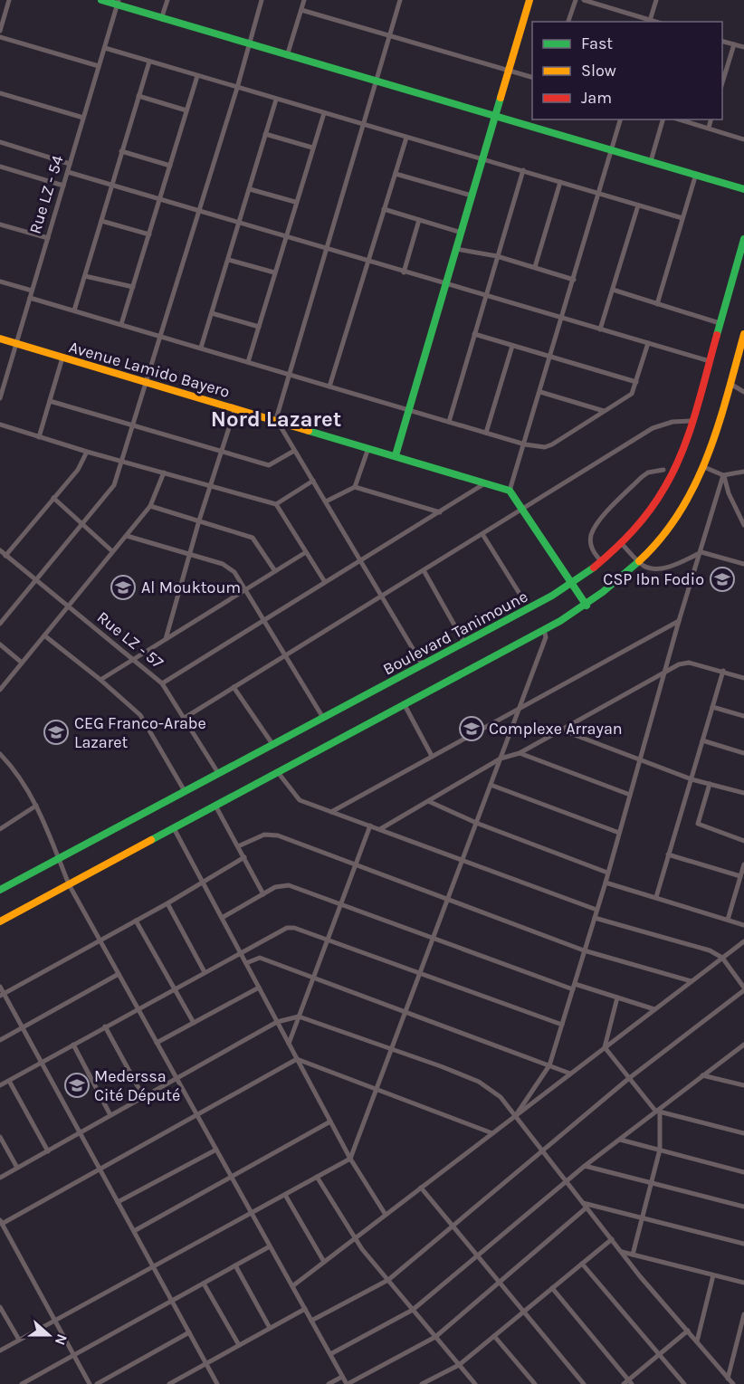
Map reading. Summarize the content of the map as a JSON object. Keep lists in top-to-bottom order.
{
  "streets": {
    "main road": ["Avenue Lamido Bayero", "Boulevard Tanimoune"],
    "street": ["Rue LZ - 54", "Rue LZ - 57"]
  },
  "crossings": [
    ["Rue LZ - 54", "Avenue Lamido Bayero"],
    ["Boulevard Tanimoune", "Rue LZ - 57"]
  ],
  "districts": ["Nord Lazaret"],
  "places": {
    "school or university": [
      "CSP Ibn Fodio",
      "Al Mouktoum",
      "Complexe Arrayan",
      "CEG Franco-Arabe Lazaret",
      "Mederssa Cité Député"
    ]
  },
  "legend": ["Fast", "Slow", "Jam"],
  "north": "right"
}
